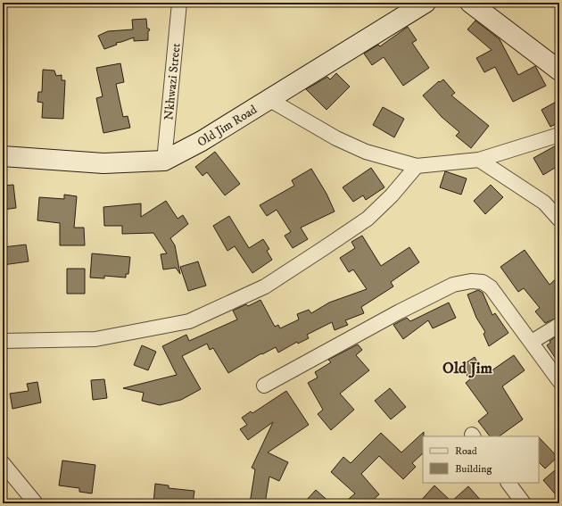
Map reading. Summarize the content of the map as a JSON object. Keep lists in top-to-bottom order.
{
  "streets": {
    "street": ["Nkhwazi Street", "Old Jim Road"]
  },
  "crossings": [
    ["Nkhwazi Street", "Old Jim Road"]
  ],
  "districts": ["Old Jim"],
  "legend": ["Road", "Building"]
}
